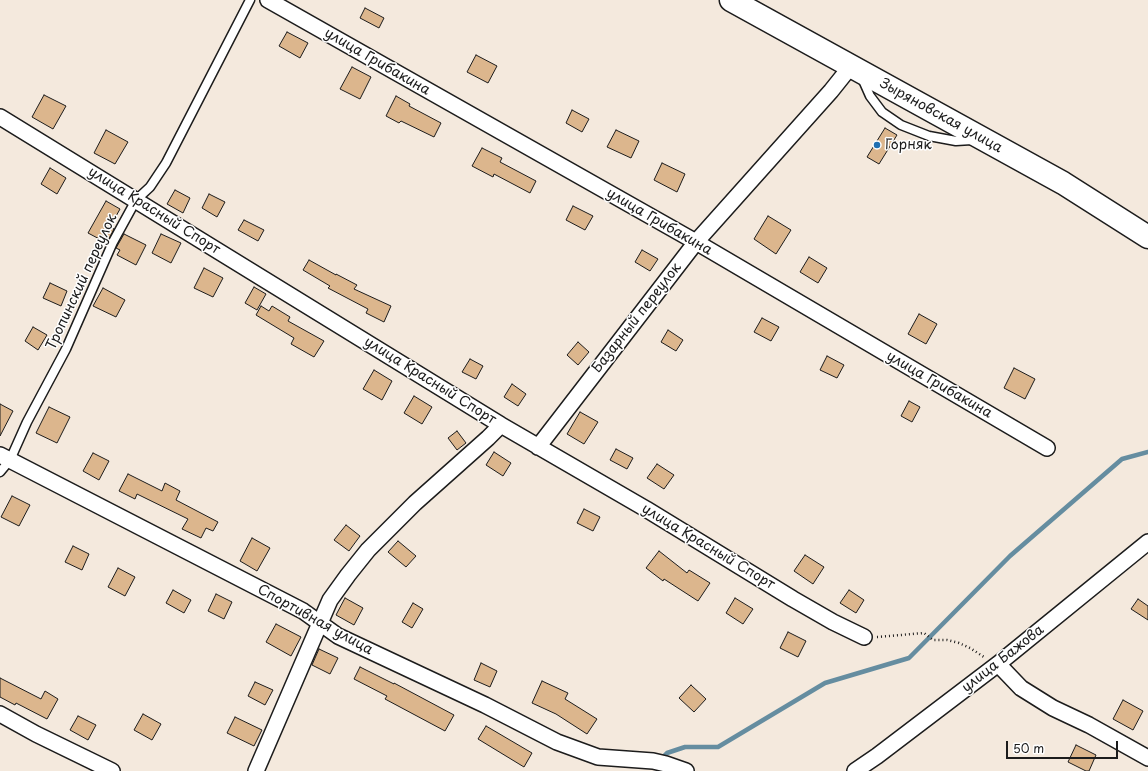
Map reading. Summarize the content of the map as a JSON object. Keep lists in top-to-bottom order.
{
  "streets": {
    "street": [
      "улица Грибакина",
      "Зыряновская улица",
      "улица Красный Спорт",
      "Базарный переулок",
      "Спортивная улица",
      "улица Бажова"
    ],
    "lane": ["Тропинский переулок"]
  },
  "crossings": [
    ["улица Грибакина", "Базарный переулок"],
    ["Зыряновская улица", "Базарный переулок"],
    ["улица Красный Спорт", "Тропинский переулок"],
    ["улица Красный Спорт", "Базарный переулок"],
    ["Тропинский переулок", "Спортивная улица"]
  ],
  "places": ["Горняк"],
  "scale_bar": "50 m"
}
